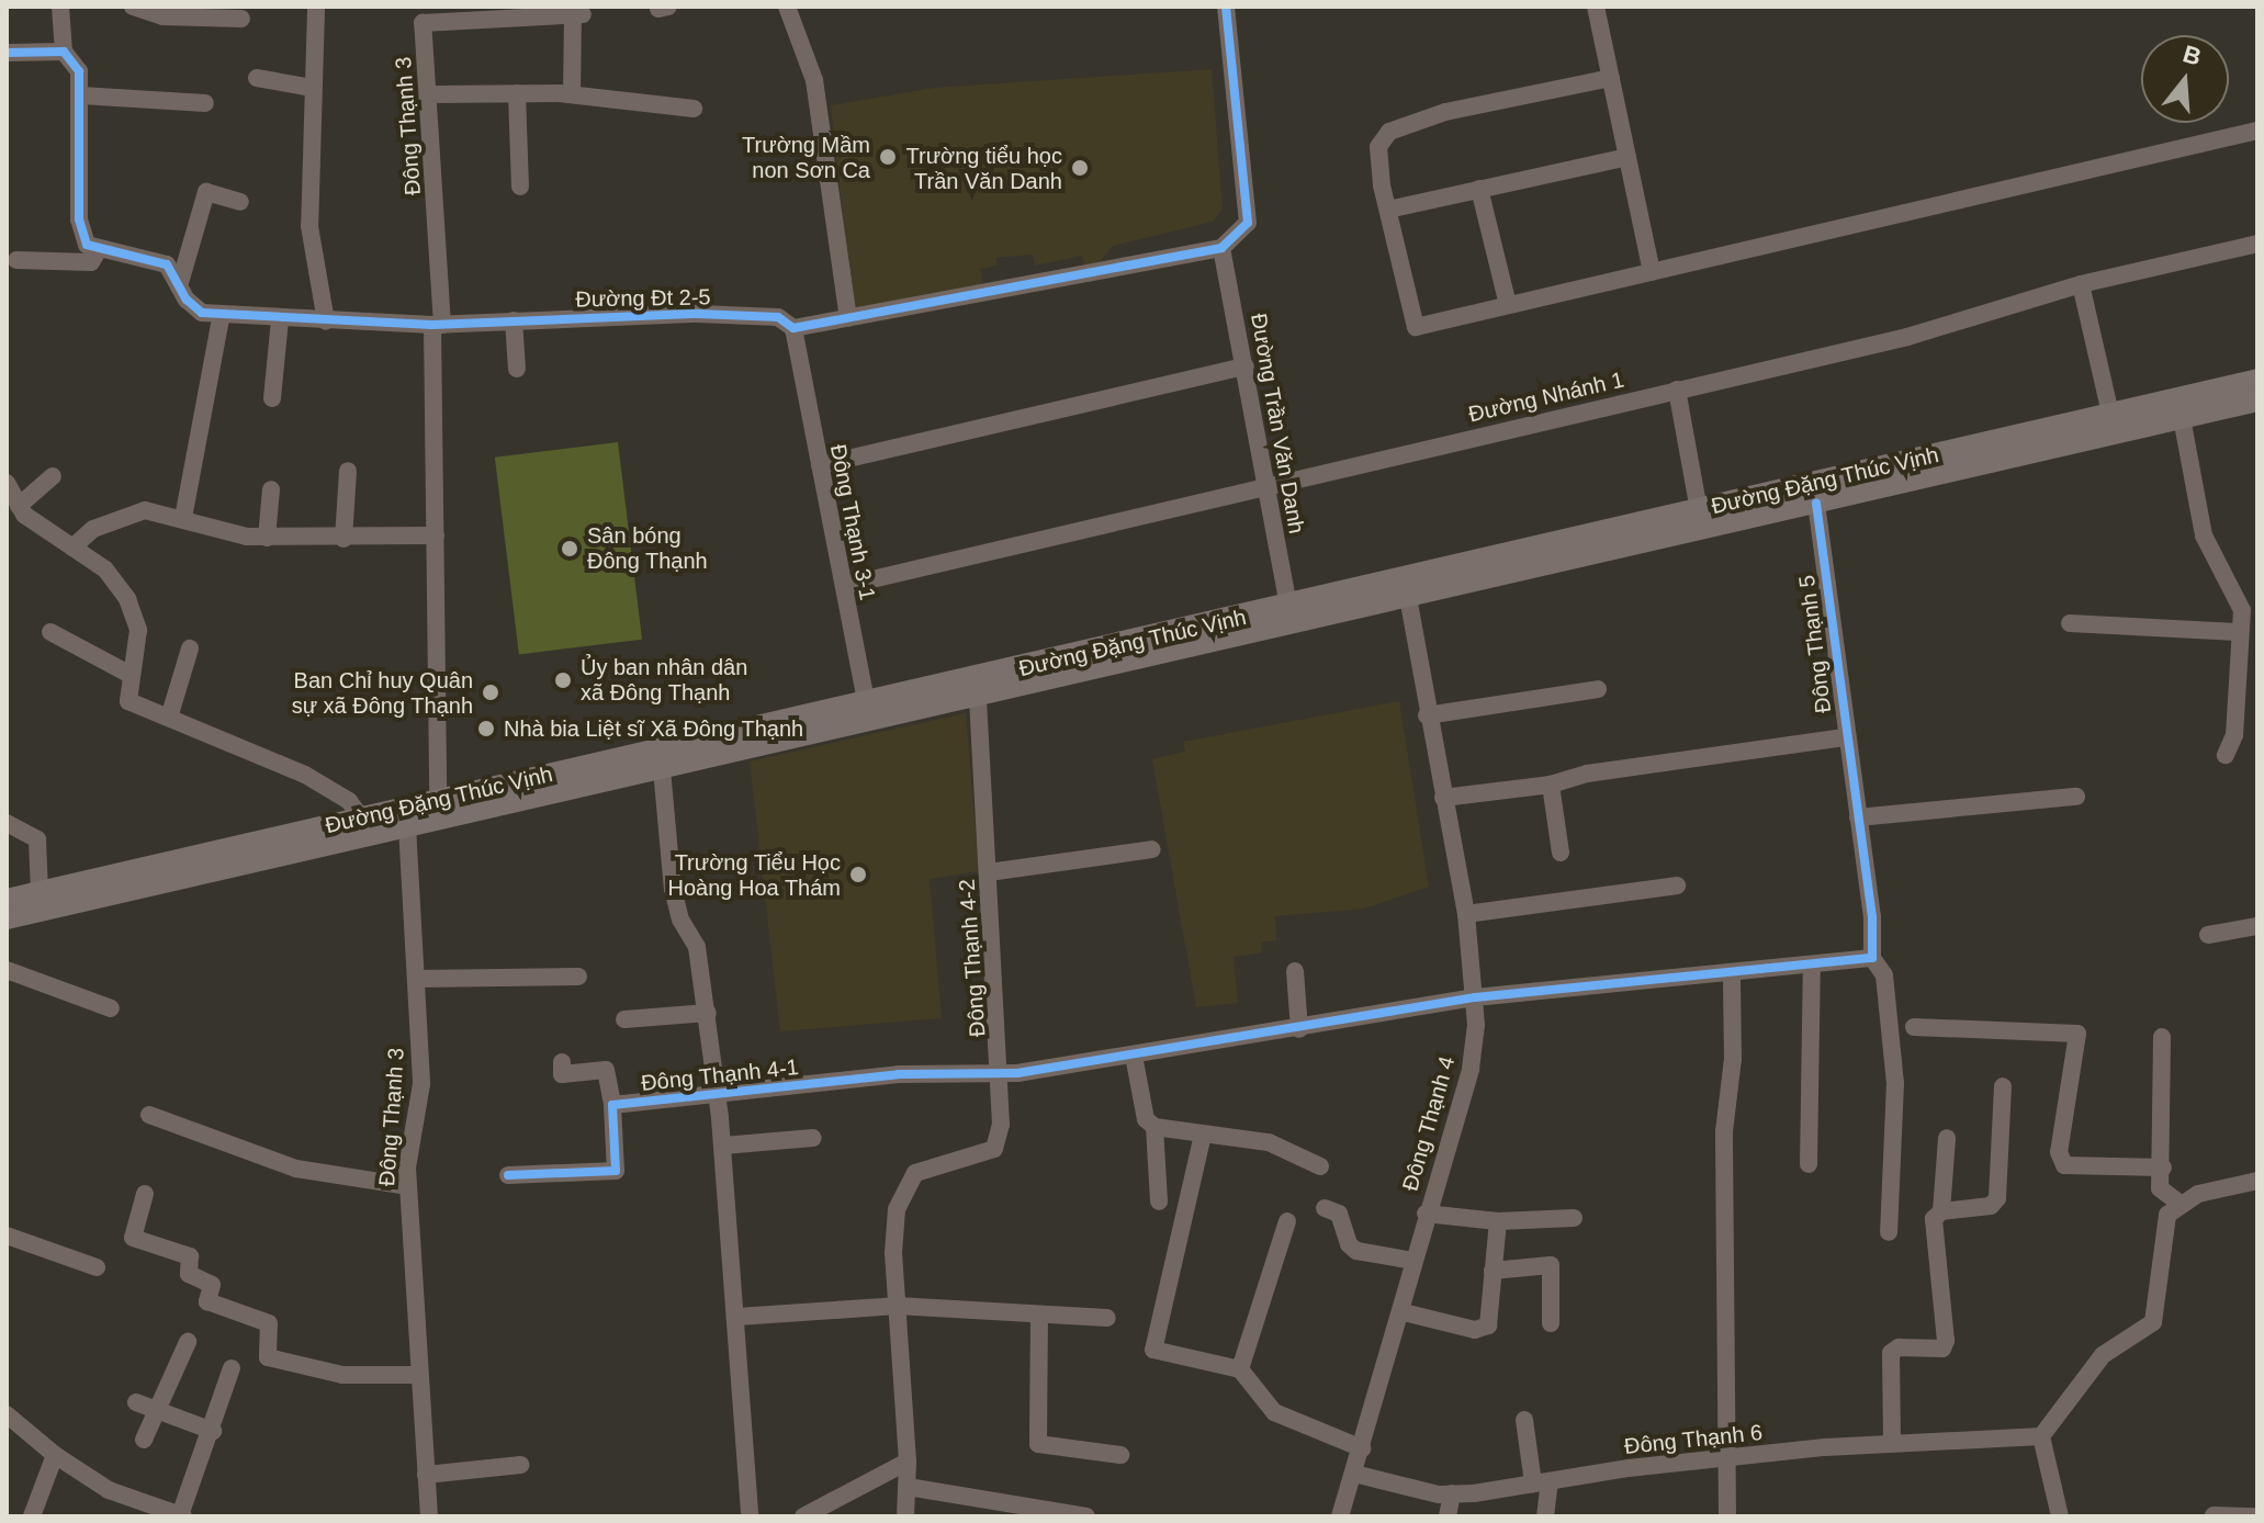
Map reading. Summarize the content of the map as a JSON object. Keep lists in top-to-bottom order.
{
  "streets": {
    "main road": ["Đường Đặng Thúc Vịnh"],
    "street": [
      "Đông Thạnh 3",
      "Đường Đt 2-5",
      "Đường Nhánh 1",
      "Đường Trần Văn Danh",
      "Đông Thạnh 3-1",
      "Đông Thạnh 5",
      "Đông Thạnh 4-2",
      "Đông Thạnh 4-1",
      "Đông Thạnh 4",
      "Đông Thạnh 6"
    ]
  },
  "crossings": [
    ["Đông Thạnh 3", "Đường Đt 2-5"],
    ["Đông Thạnh 3", "Đường Đặng Thúc Vịnh"],
    ["Đường Đt 2-5", "Đường Trần Văn Danh"],
    ["Đường Đt 2-5", "Đông Thạnh 3-1"],
    ["Đường Nhánh 1", "Đường Trần Văn Danh"],
    ["Đường Nhánh 1", "Đông Thạnh 3-1"],
    ["Đường Trần Văn Danh", "Đường Đặng Thúc Vịnh"],
    ["Đường Đặng Thúc Vịnh", "Đông Thạnh 3-1"],
    ["Đường Đặng Thúc Vịnh", "Đông Thạnh 5"],
    ["Đường Đặng Thúc Vịnh", "Đông Thạnh 4-2"],
    ["Đường Đặng Thúc Vịnh", "Đông Thạnh 4"],
    ["Đông Thạnh 4-2", "Đông Thạnh 4-1"],
    ["Đông Thạnh 4-1", "Đông Thạnh 4"],
    ["Đông Thạnh 4", "Đông Thạnh 6"]
  ],
  "places": [
    "Trường Mầm non Sơn Ca",
    "Trường tiểu học Trần Văn Danh",
    "Sân bóng Đông Thạnh",
    "Ủy ban nhân dân xã Đông Thạnh",
    "Ban Chỉ huy Quân sự xã Đông Thạnh",
    "Nhà bia Liệt sĩ Xã Đông Thạnh",
    "Trường Tiểu Học Hoàng Hoa Thám"
  ],
  "north": "top"
}
